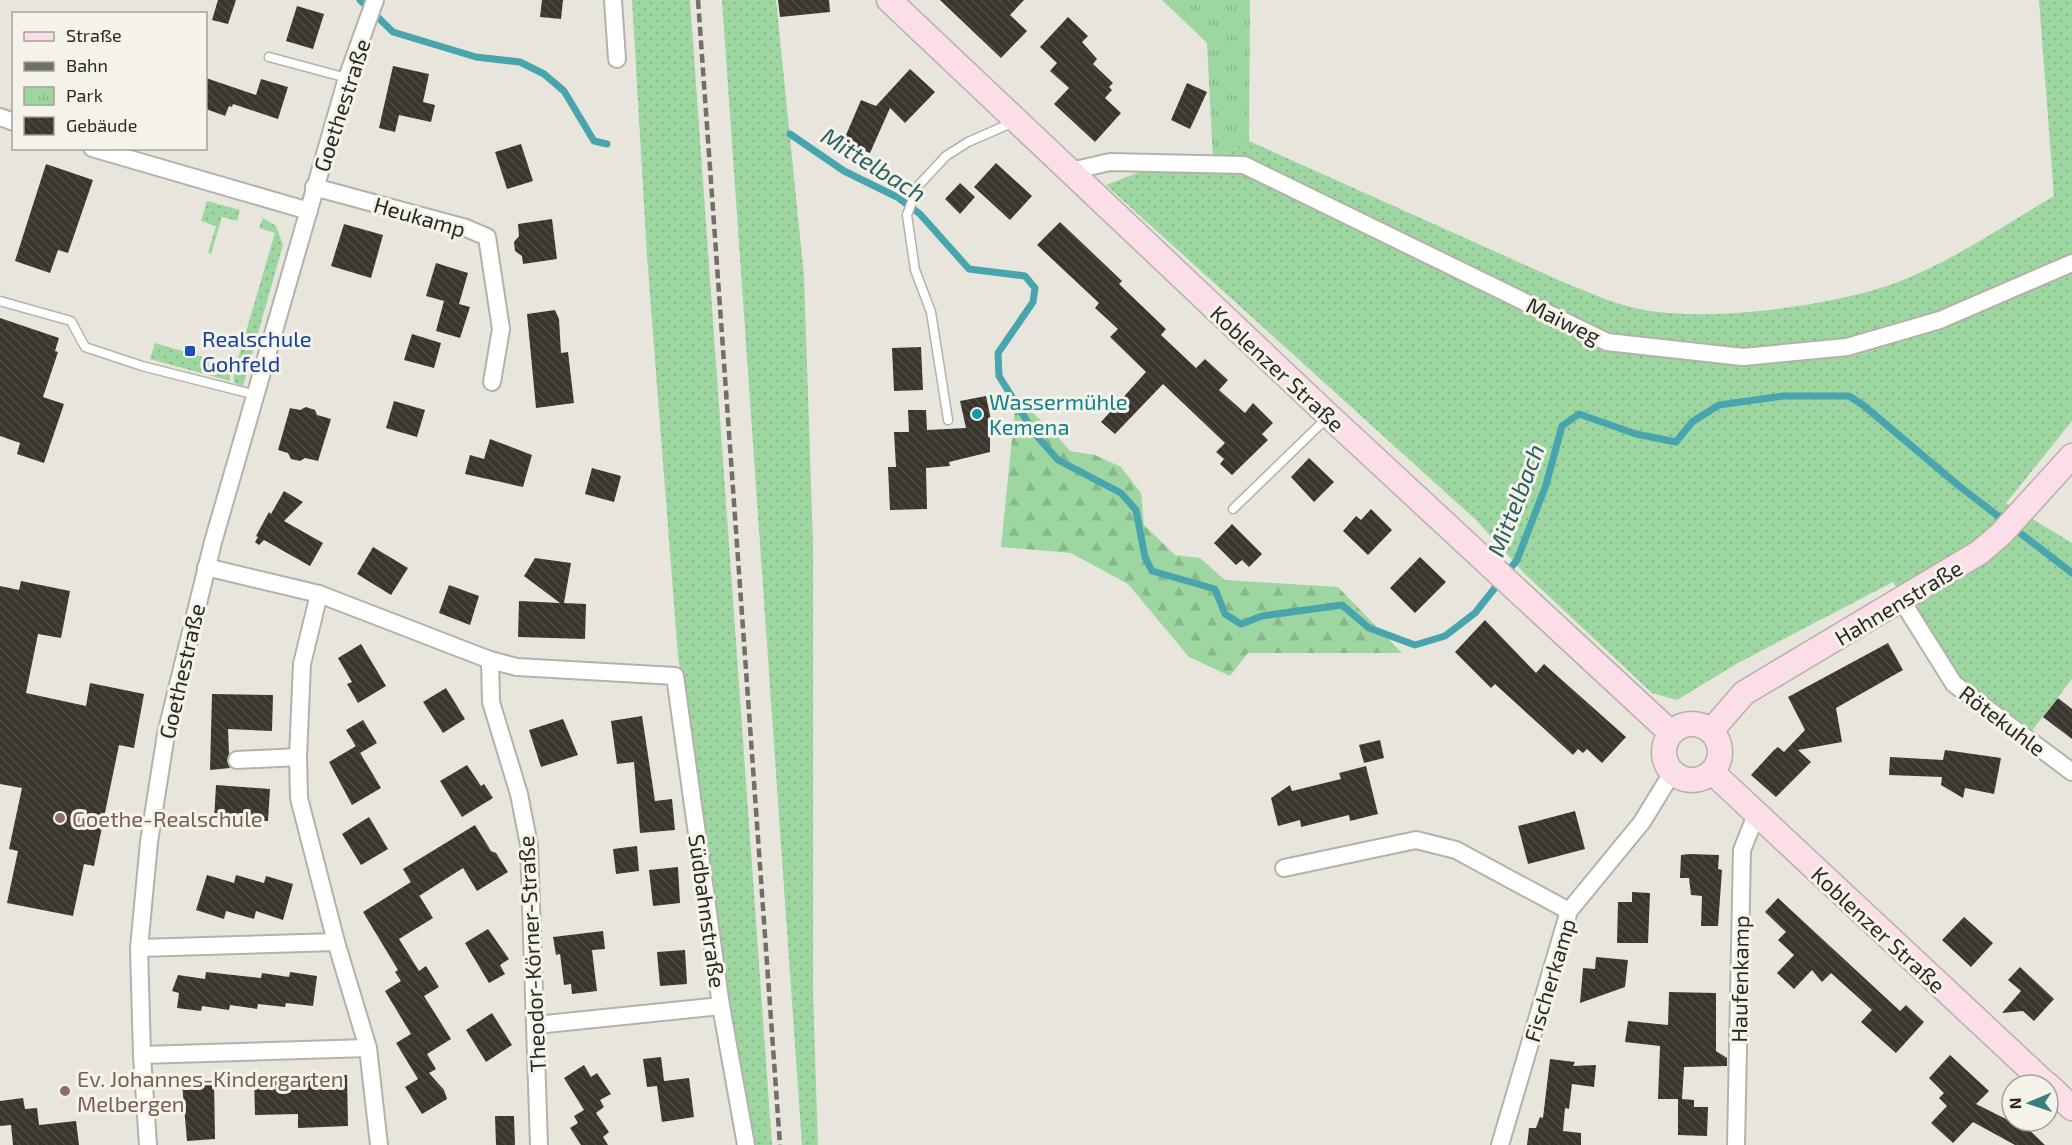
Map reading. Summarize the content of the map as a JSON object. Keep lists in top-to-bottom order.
{
  "streets": {
    "street": [
      "Goethestraße",
      "Heukamp",
      "Maiweg",
      "Koblenzer Straße",
      "Hahnenstraße",
      "Rötekuhle",
      "Südbahnstraße",
      "Theodor-Körner-Straße",
      "Haufenkamp",
      "Fischerkamp"
    ]
  },
  "crossings": [
    ["Goethestraße", "Heukamp"],
    ["Maiweg", "Koblenzer Straße"],
    ["Koblenzer Straße", "Hahnenstraße"],
    ["Koblenzer Straße", "Haufenkamp"],
    ["Koblenzer Straße", "Fischerkamp"],
    ["Hahnenstraße", "Rötekuhle"],
    ["Hahnenstraße", "Fischerkamp"],
    ["Südbahnstraße", "Theodor-Körner-Straße"]
  ],
  "water": ["Mittelbach"],
  "places": {
    "transit": ["Realschule Gohfeld"],
    "other": ["Wassermühle Kemena", "Goethe-Realschule", "Ev. Johannes-Kindergarten Melbergen"]
  },
  "legend": [
    "Straße",
    "Bahn",
    "Park",
    "Gebäude"
  ],
  "north": "left"
}
